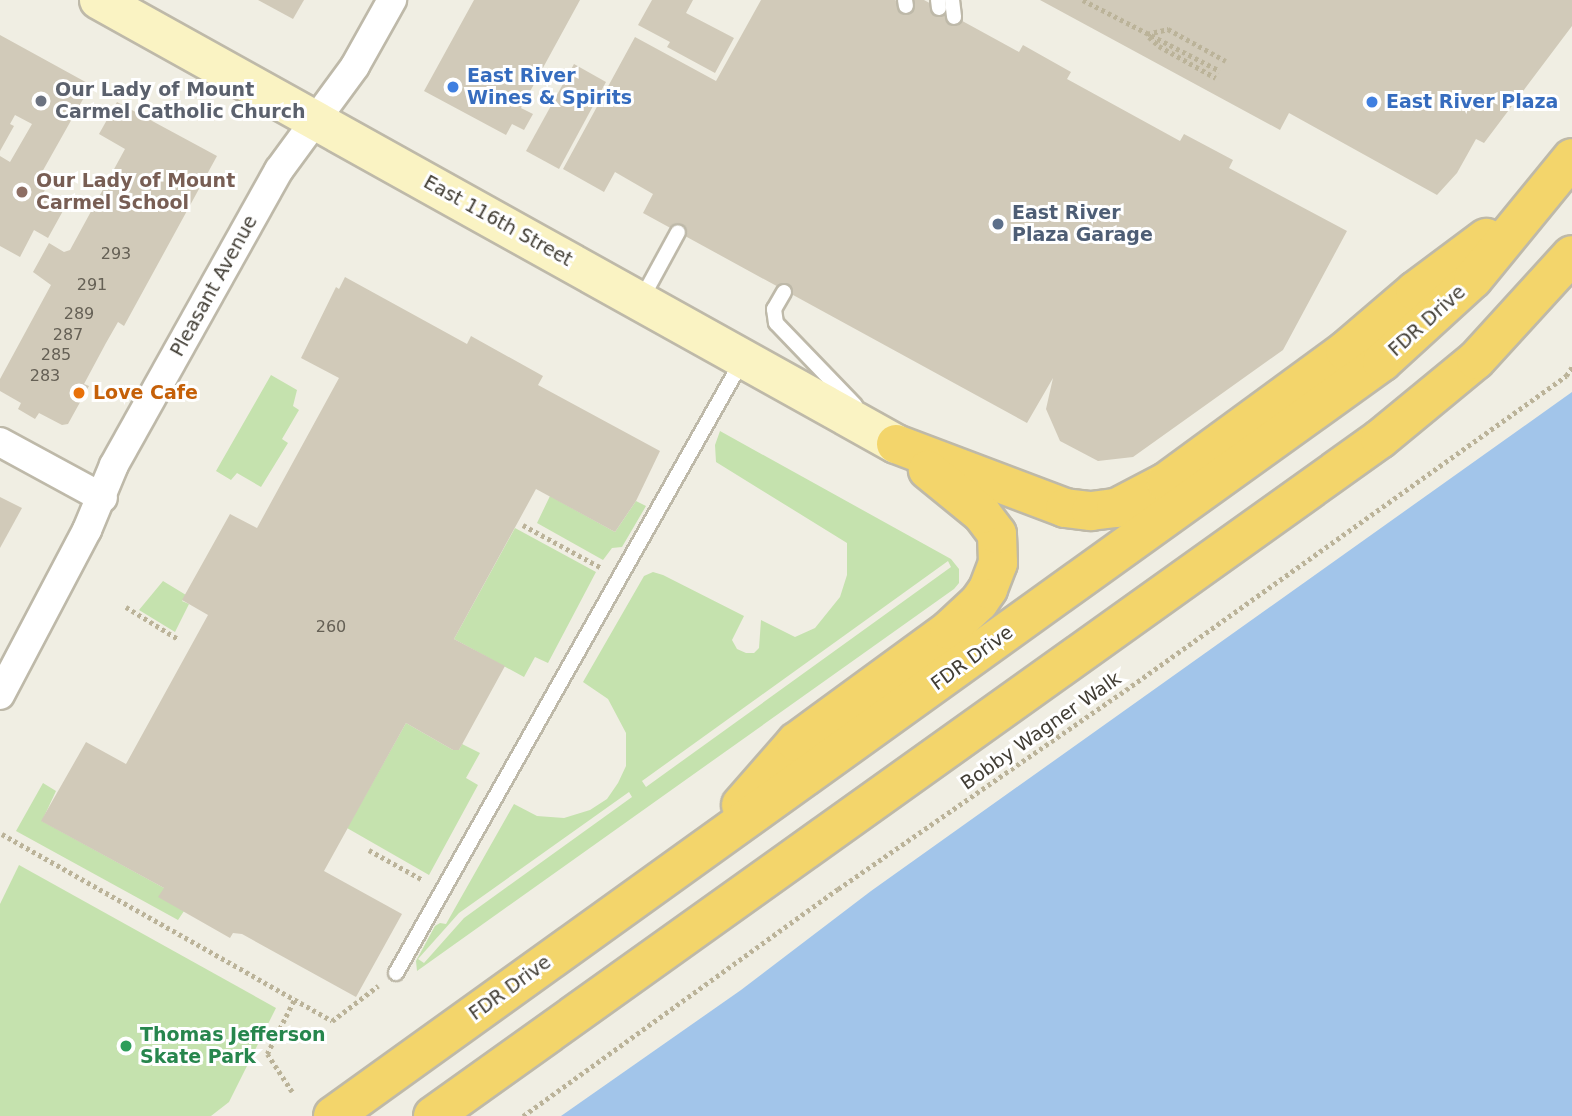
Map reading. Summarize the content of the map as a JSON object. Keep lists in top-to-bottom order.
{
  "streets": {
    "highway": ["FDR Drive"],
    "street": ["East 116th Street", "Pleasant Avenue"],
    "path": ["Bobby Wagner Walk"]
  },
  "crossings": [
    ["East 116th Street", "Pleasant Avenue"]
  ],
  "places": [
    "East River Wines & Spirits",
    "Our Lady of Mount Carmel Catholic Church",
    "East River Plaza",
    "Our Lady of Mount Carmel School",
    "East River Plaza Garage",
    "Love Cafe",
    "Thomas Jefferson Skate Park"
  ],
  "house_numbers": [
    "293",
    "291",
    "289",
    "287",
    "285",
    "283",
    "260"
  ]
}
